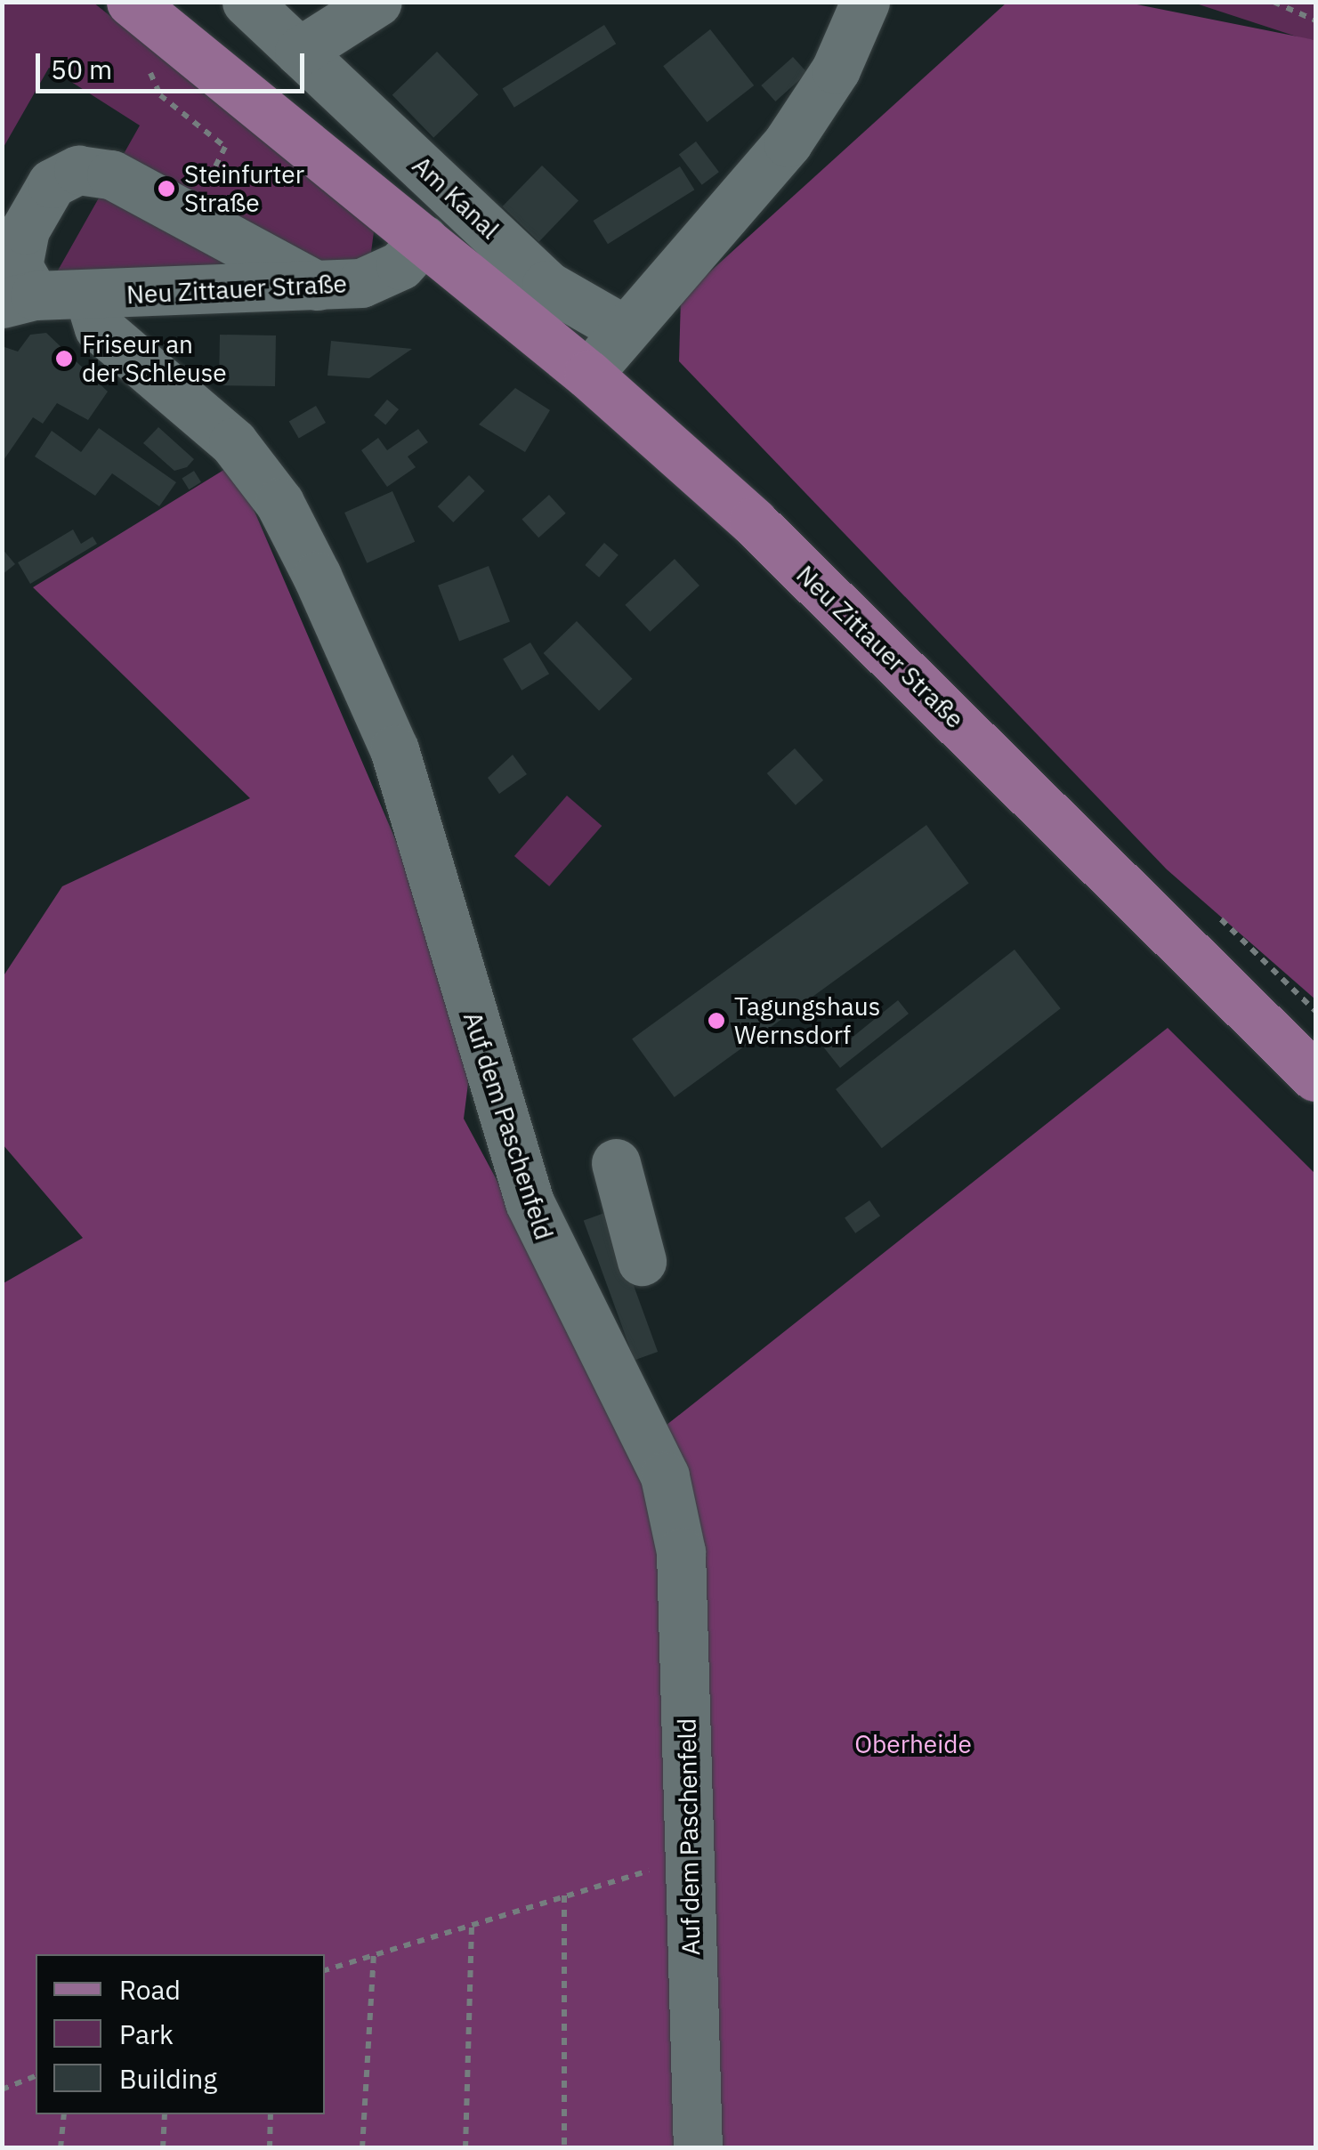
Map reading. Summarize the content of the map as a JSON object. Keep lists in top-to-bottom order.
{
  "streets": {
    "main road": ["Neu Zittauer Straße"],
    "street": ["Am Kanal", "Auf dem Paschenfeld"]
  },
  "crossings": [
    ["Neu Zittauer Straße", "Auf dem Paschenfeld"]
  ],
  "parks": ["Oberheide"],
  "places": ["Steinfurter Straße", "Friseur an der Schleuse", "Tagungshaus Wernsdorf"],
  "legend": ["Road", "Park", "Building"],
  "scale_bar": "50 m"
}
